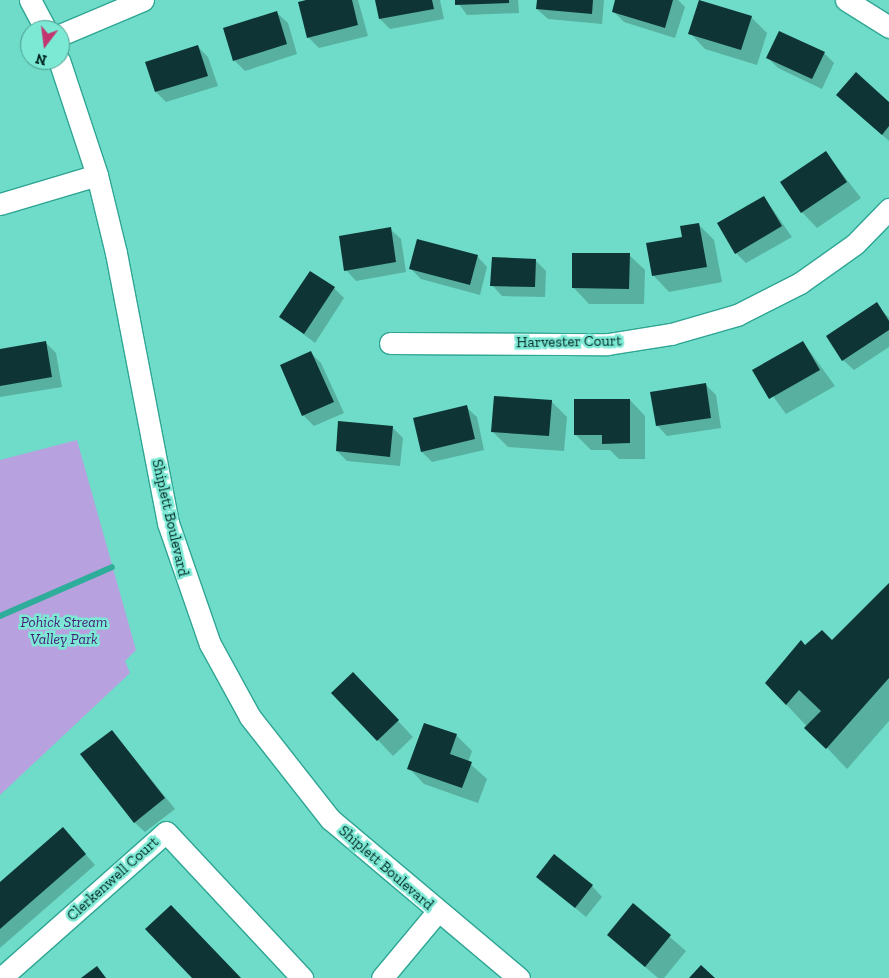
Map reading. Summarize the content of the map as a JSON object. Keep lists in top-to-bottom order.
{
  "streets": {
    "street": ["Harvester Court", "Shiplett Boulevard", "Clerkenwell Court"]
  },
  "parks": ["Pohick Stream Valley Park"],
  "north": "bottom"
}
